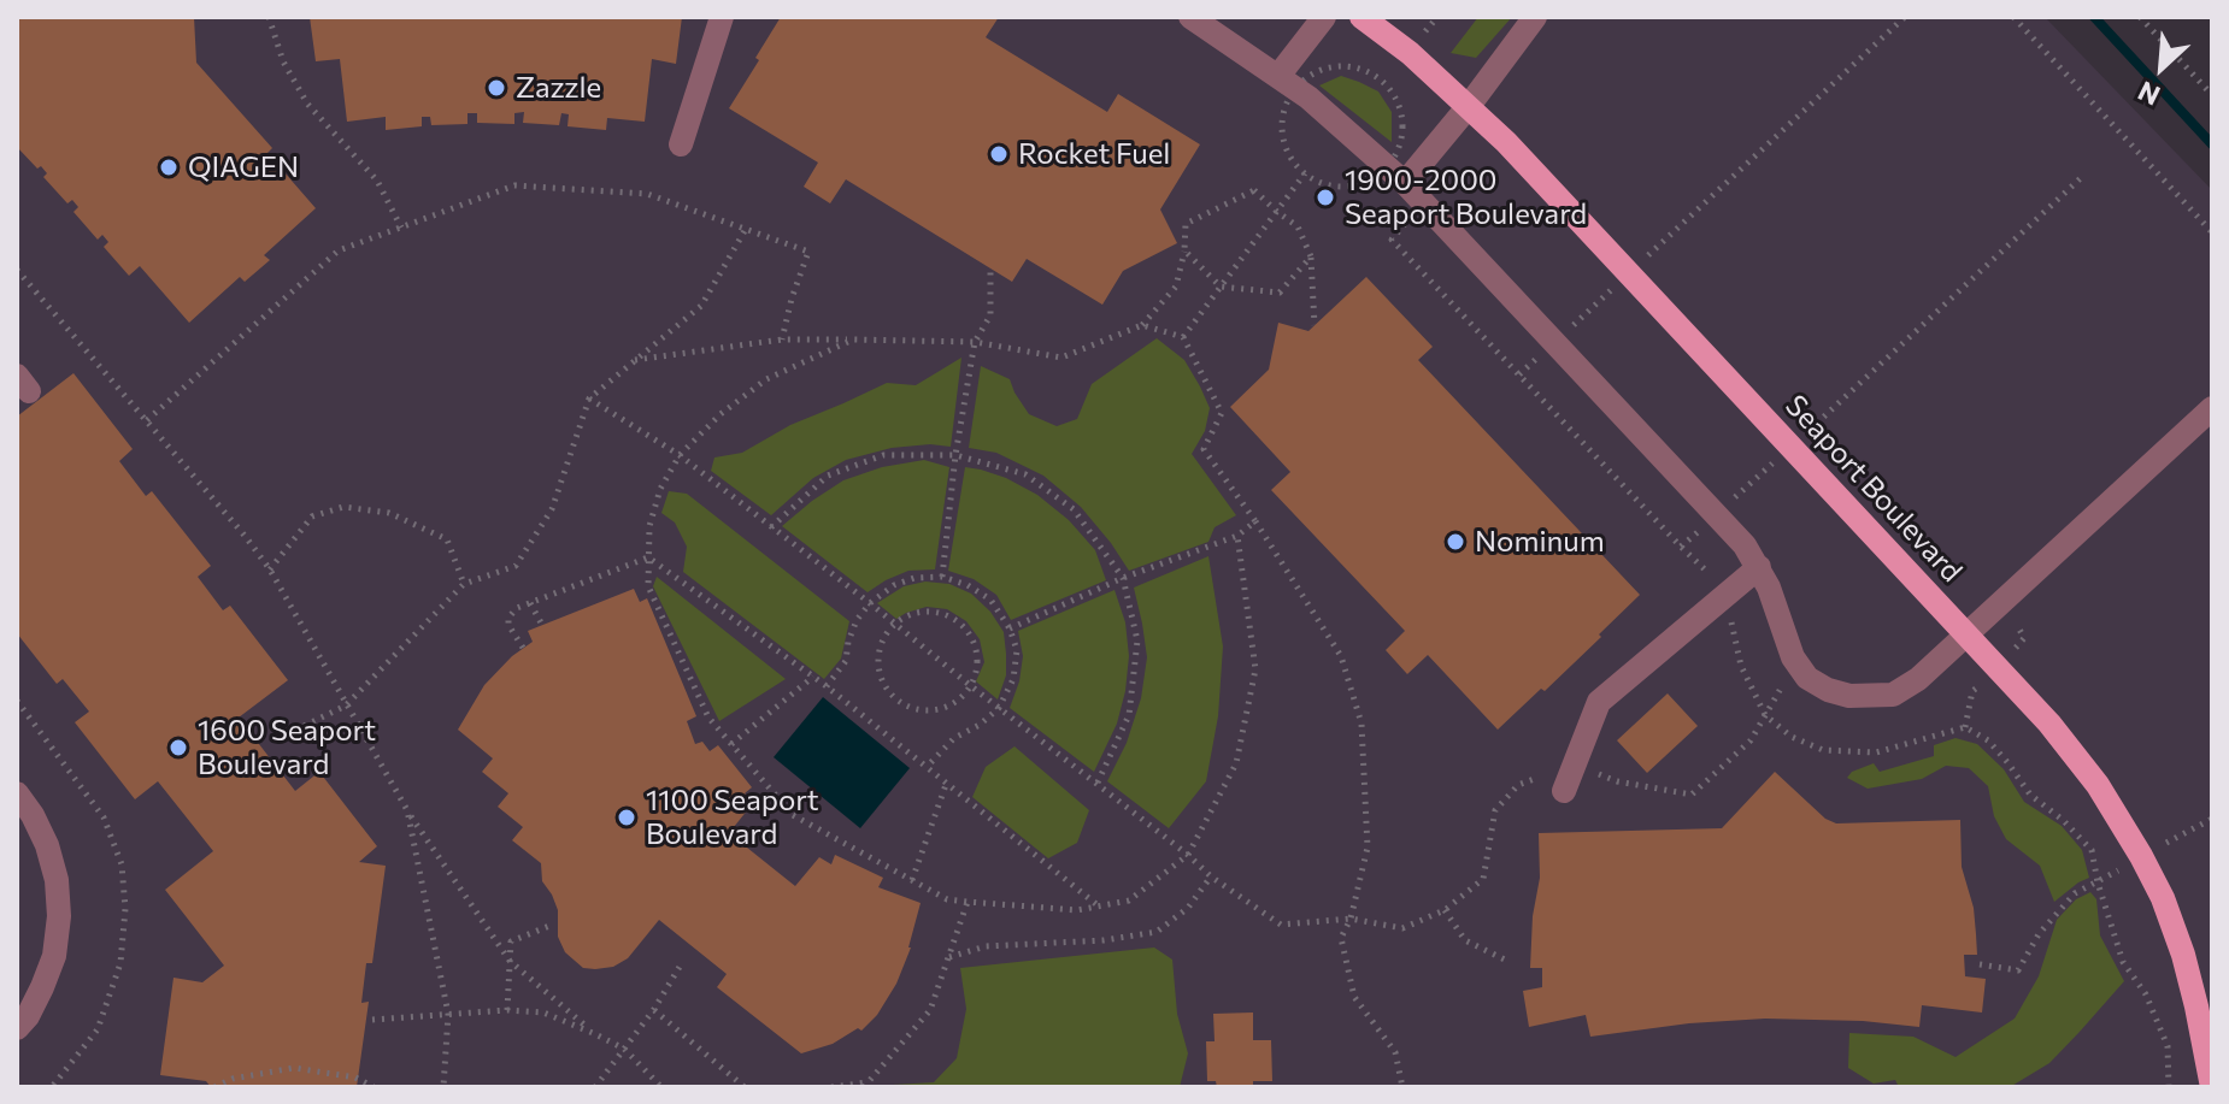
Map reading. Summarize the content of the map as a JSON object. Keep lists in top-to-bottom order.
{
  "streets": {
    "main road": ["Seaport Boulevard"]
  },
  "places": [
    "Zazzle",
    "Rocket Fuel",
    "QIAGEN",
    "1900-2000 Seaport Boulevard",
    "Nominum",
    "1600 Seaport Boulevard",
    "1100 Seaport Boulevard"
  ],
  "north": "bottom left"
}
